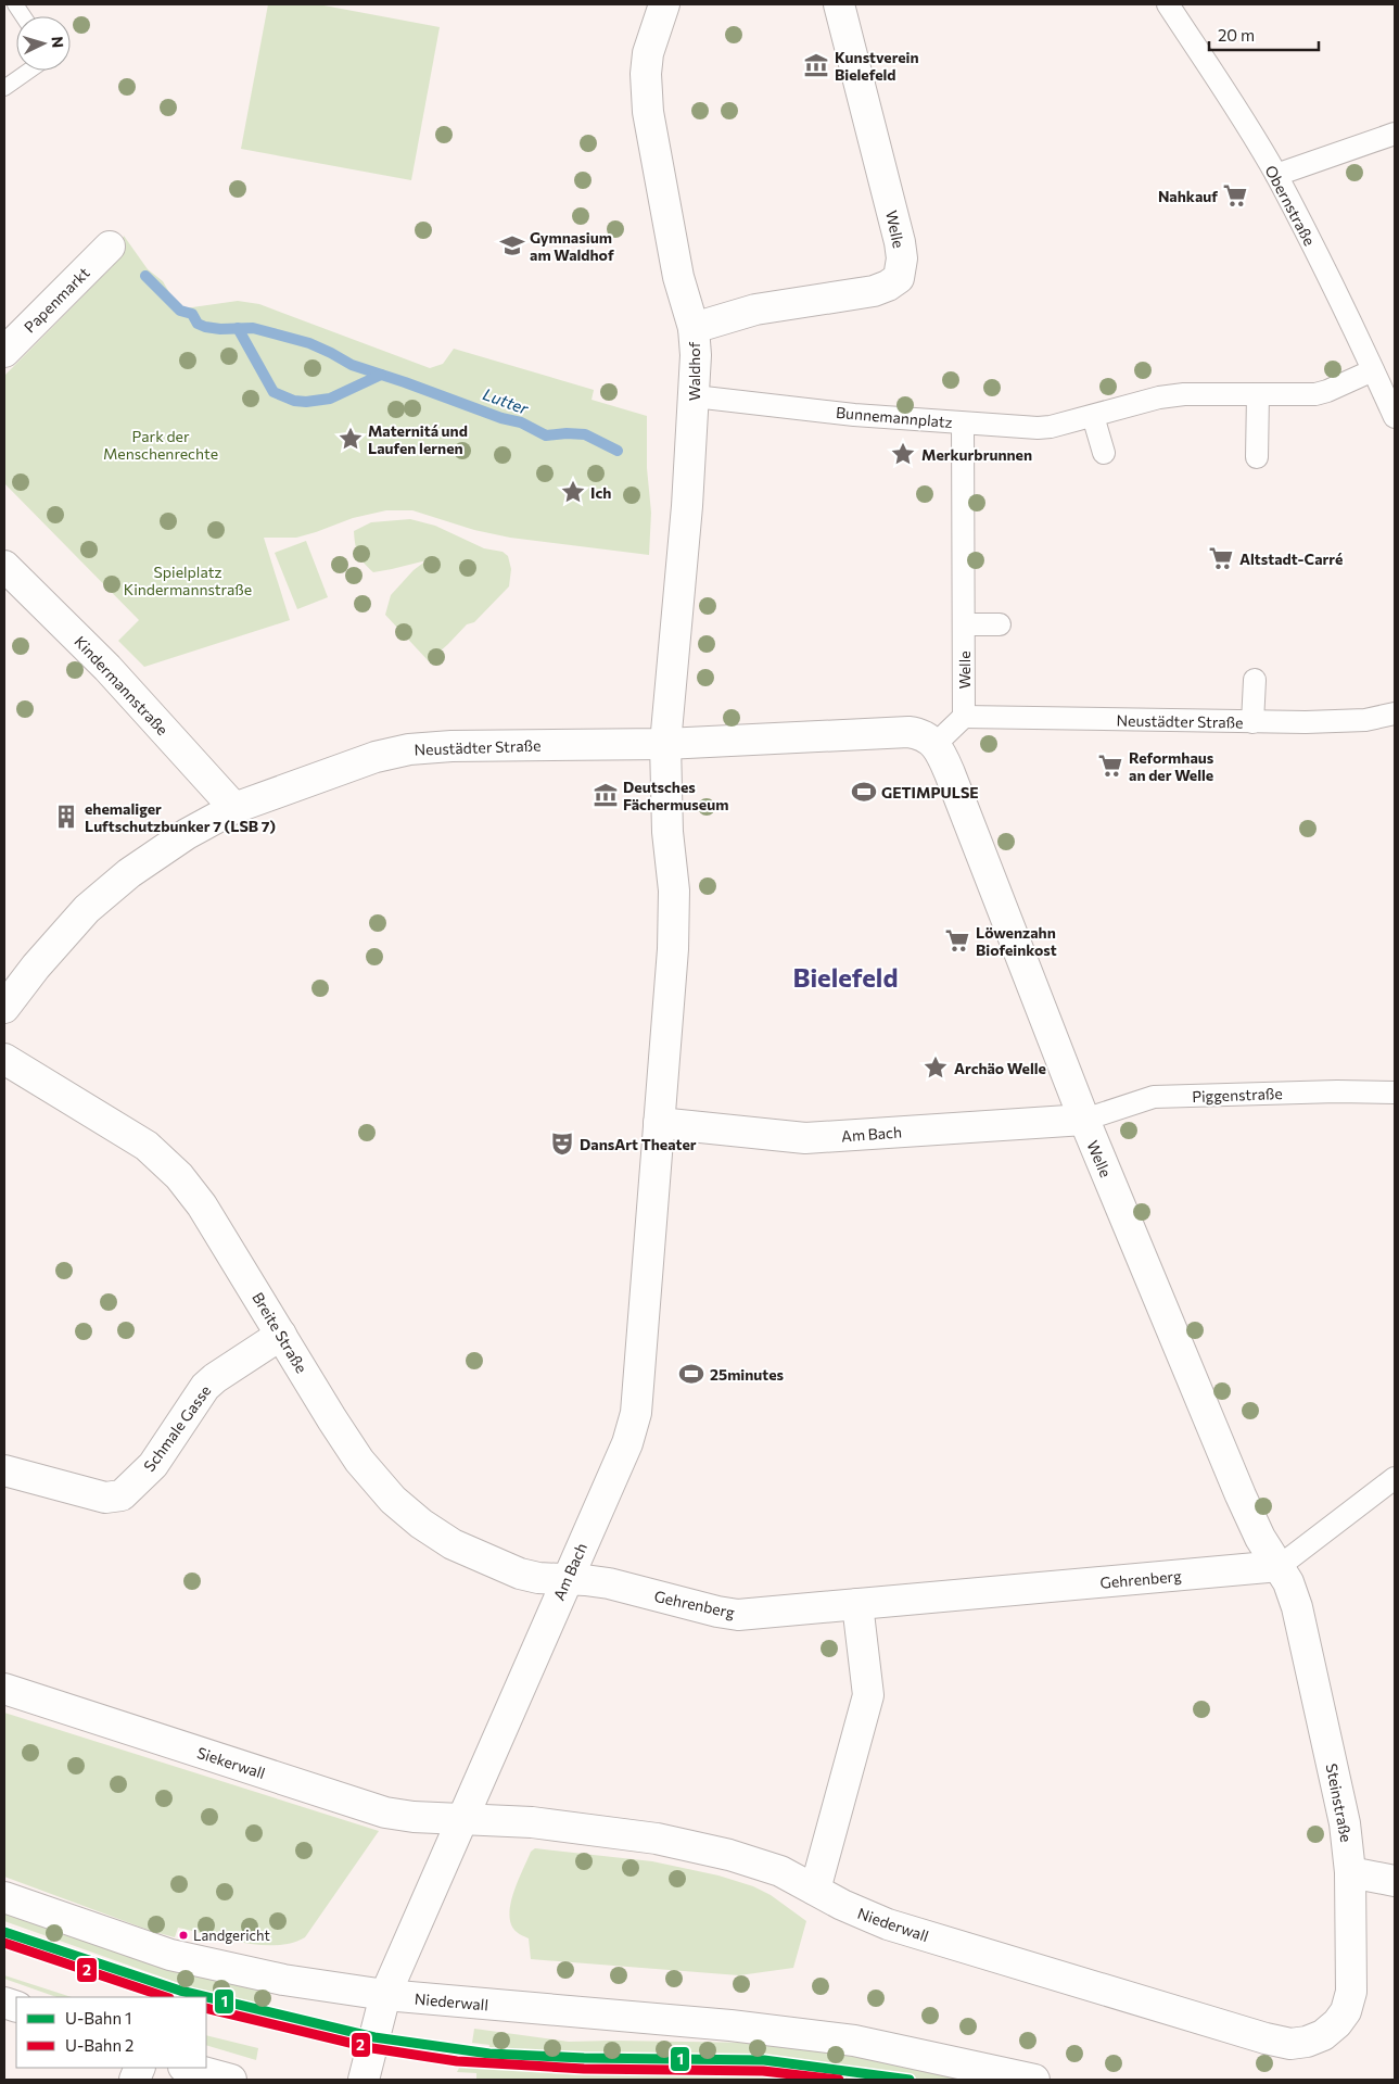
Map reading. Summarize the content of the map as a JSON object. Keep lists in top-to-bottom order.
{
  "streets": {
    "street": [
      "Obernstraße",
      "Welle",
      "Papenmarkt",
      "Waldhof",
      "Bunnemannplatz",
      "Kindermannstraße",
      "Neustädter Straße",
      "Piggenstraße",
      "Am Bach",
      "Breite Straße",
      "Schmale Gasse",
      "Gehrenberg",
      "Siekerwall",
      "Steinstraße",
      "Niederwall"
    ]
  },
  "crossings": [
    ["Obernstraße", "Bunnemannplatz"],
    ["Welle", "Waldhof"],
    ["Welle", "Bunnemannplatz"],
    ["Welle", "Neustädter Straße"],
    ["Welle", "Piggenstraße"],
    ["Welle", "Am Bach"],
    ["Welle", "Gehrenberg"],
    ["Welle", "Steinstraße"],
    ["Waldhof", "Bunnemannplatz"],
    ["Waldhof", "Neustädter Straße"],
    ["Waldhof", "Am Bach"],
    ["Kindermannstraße", "Neustädter Straße"],
    ["Neustädter Straße", "Am Bach"],
    ["Piggenstraße", "Am Bach"],
    ["Am Bach", "Breite Straße"],
    ["Am Bach", "Gehrenberg"],
    ["Am Bach", "Siekerwall"],
    ["Am Bach", "Niederwall"],
    ["Breite Straße", "Schmale Gasse"],
    ["Breite Straße", "Gehrenberg"],
    ["Gehrenberg", "Steinstraße"],
    ["Siekerwall", "Niederwall"],
    ["Steinstraße", "Niederwall"]
  ],
  "districts": ["Bielefeld"],
  "water": ["Lutter"],
  "parks": ["Park der Menschenrechte", "Spielplatz Kindermannstraße"],
  "places": {
    "museum": ["Kunstverein Bielefeld", "Deutsches Fächermuseum"],
    "supermarket": [
      "Nahkauf",
      "Altstadt-Carré",
      "Reformhaus an der Welle",
      "Löwenzahn Biofeinkost"
    ],
    "school or university": ["Gymnasium am Waldhof"],
    "place": [
      "Maternitá und Laufen lernen",
      "Merkurbrunnen",
      "Ich",
      "Archäo Welle"
    ],
    "sports": ["GETIMPULSE", "25minutes"],
    "building": ["ehemaliger Luftschutzbunker 7 (LSB 7)"],
    "theatre": ["DansArt Theater"],
    "other": ["Landgericht"]
  },
  "lines": ["metro line 1", "metro line 2"],
  "legend": ["U-Bahn 1", "U-Bahn 2"],
  "scale_bar": "20 m",
  "north": "right"
}
